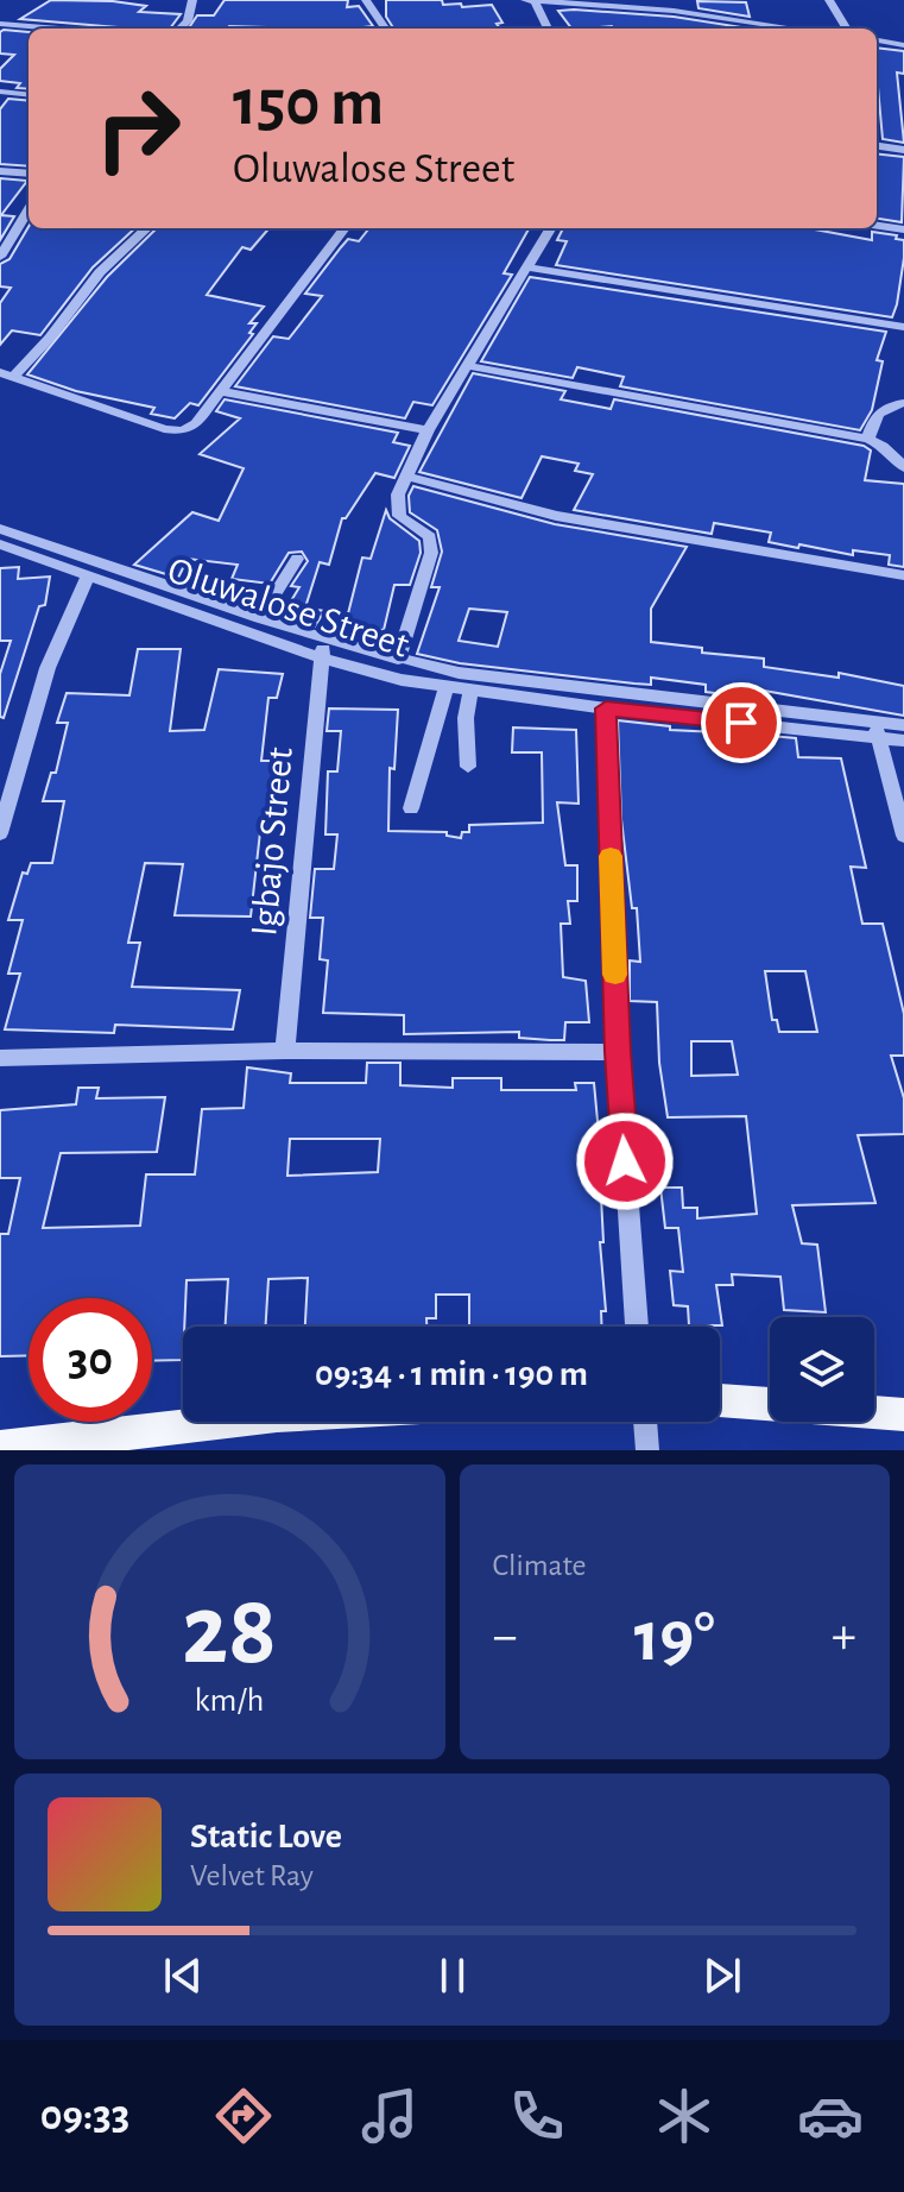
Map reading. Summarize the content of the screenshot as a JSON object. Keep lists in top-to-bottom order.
{
  "streets": {
    "street": ["Oluwalose Street", "Igbajo Street"]
  },
  "crossings": [
    ["Oluwalose Street", "Igbajo Street"]
  ],
  "page": {
    "turn": ["150 m", "Oluwalose Street"],
    "limit": "30",
    "trip": "09:34 · 1 min · 190 m",
    "tile": "Climate",
    "heat": ["−", "19°", "+"],
    "song": ["Static Love", "Velvet Ray"],
    "tabs": "09:33",
    "gauge": ["28", "km/h"]
  }
}
